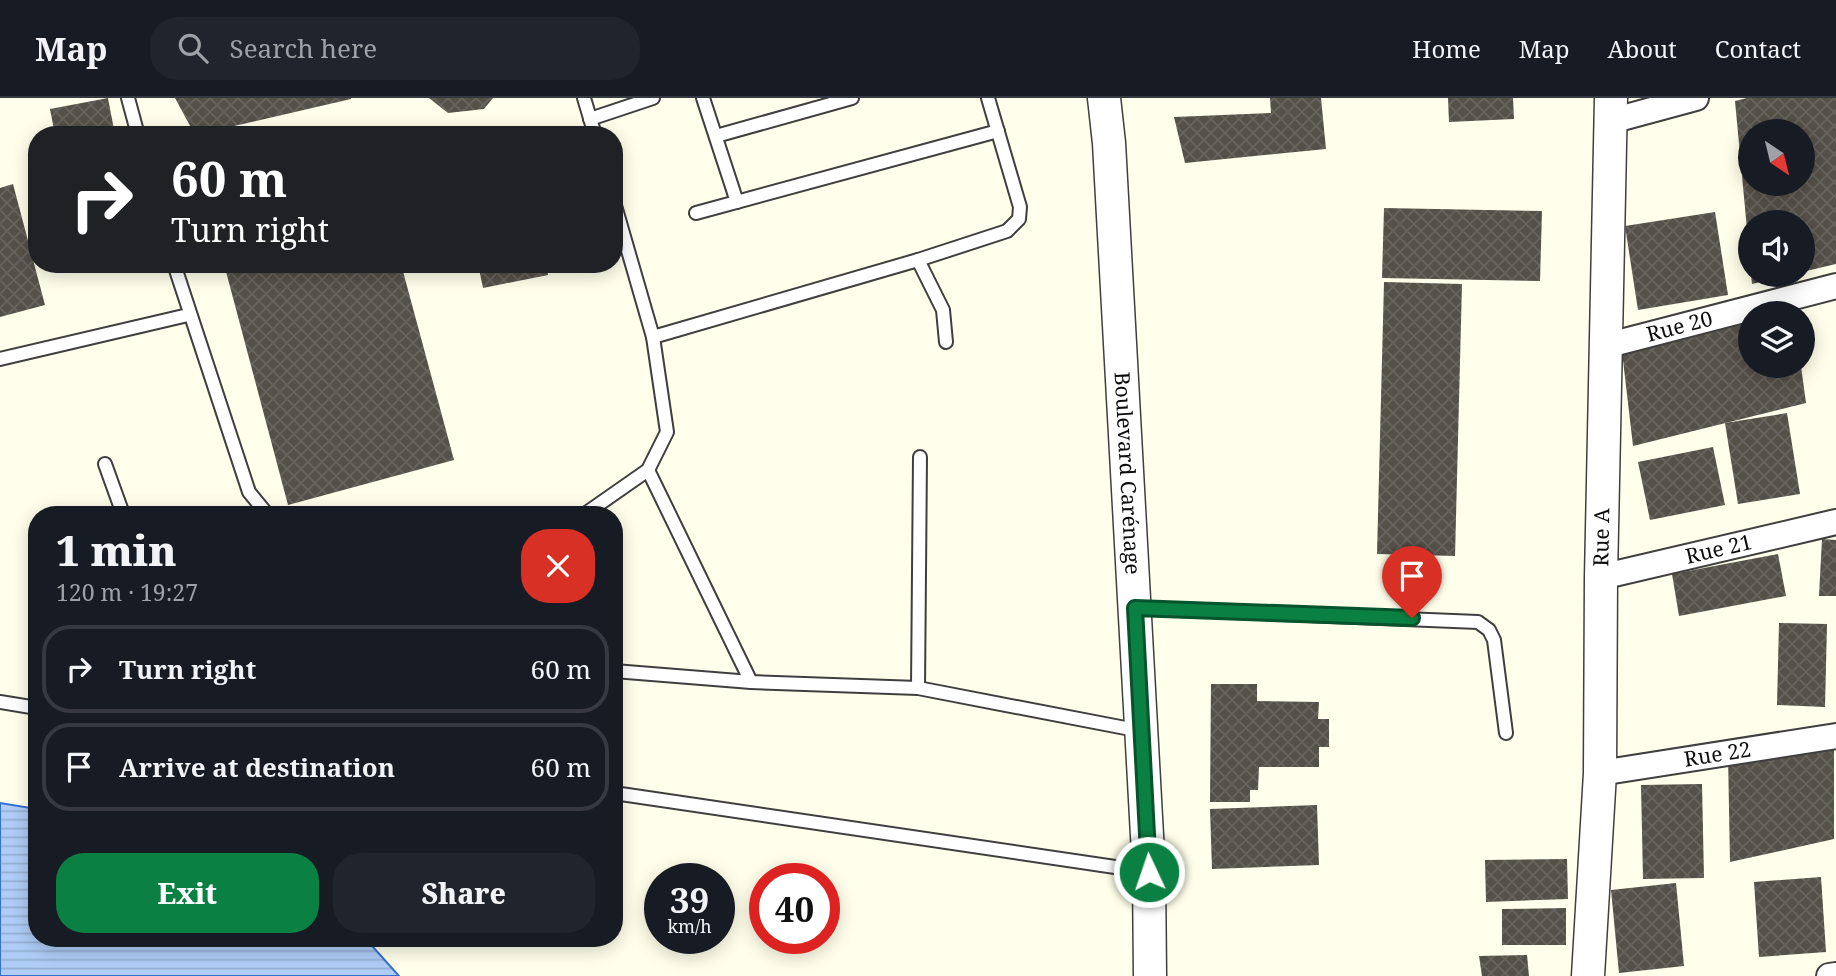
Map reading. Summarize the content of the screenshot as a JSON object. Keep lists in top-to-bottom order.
{
  "streets": {
    "street": [
      "Rue 20",
      "Boulevard Carénage",
      "Rue A",
      "Rue 21",
      "Rue 22"
    ]
  },
  "crossings": [
    ["Rue 20", "Rue A"],
    ["Rue A", "Rue 21"],
    ["Rue A", "Rue 22"]
  ],
  "north": "bottom right",
  "page": {
    "header": "Map",
    "search": "Search here",
    "nav": [
      "Home",
      "Map",
      "About",
      "Contact"
    ],
    "turn": ["60 m", "Turn right"],
    "heading": ["1 min", "120 m · 19:27"],
    "list": [
      {
        "name": "Turn right",
        "value": "60 m"
      },
      {
        "name": "Arrive at destination",
        "value": "60 m"
      }
    ],
    "buttons": ["Exit", "Share"],
    "speed": "39 km/h",
    "limit": "40"
  }
}
